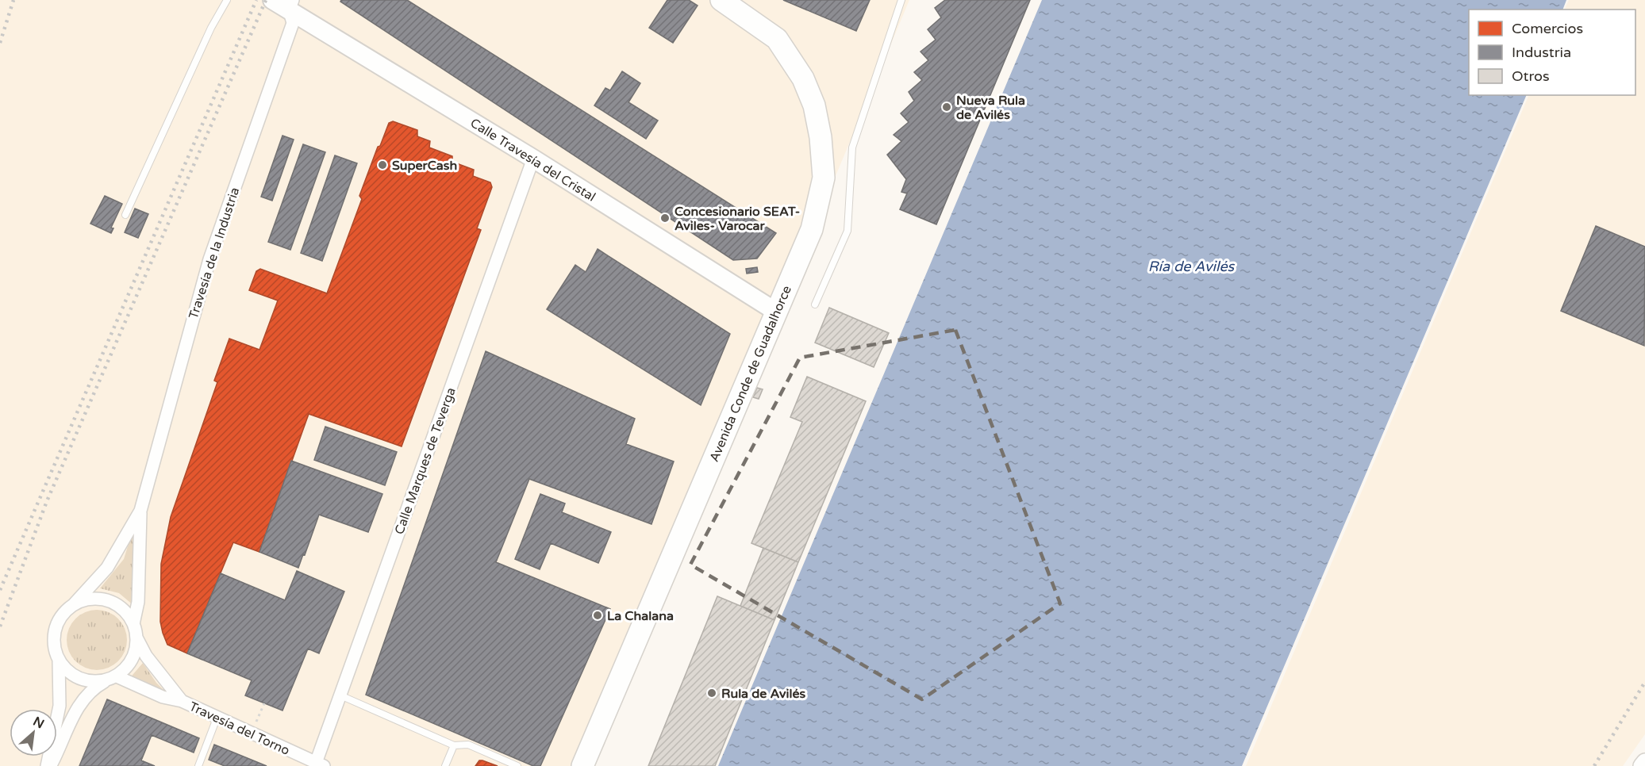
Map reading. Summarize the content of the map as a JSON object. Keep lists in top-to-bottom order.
{
  "streets": {
    "highway": ["Avenida Conde de Guadalhorce"],
    "main road": ["Calle Travesía del Cristal"],
    "street": ["Travesía de la Industria", "Calle Marques de Teverga", "Travesía del Torno"]
  },
  "crossings": [
    ["Calle Travesía del Cristal", "Travesía de la Industria"],
    ["Calle Travesía del Cristal", "Avenida Conde de Guadalhorce"],
    ["Calle Travesía del Cristal", "Calle Marques de Teverga"],
    ["Travesía de la Industria", "Travesía del Torno"],
    ["Calle Marques de Teverga", "Travesía del Torno"]
  ],
  "water": ["Ría de Avilés"],
  "places": [
    "Nueva Rula de Avilés",
    "SuperCash",
    "Concesionario SEAT- Aviles- Varocar",
    "La Chalana",
    "Rula de Avilés"
  ],
  "legend": ["Comercios", "Industria", "Otros"],
  "north": "top right"
}
